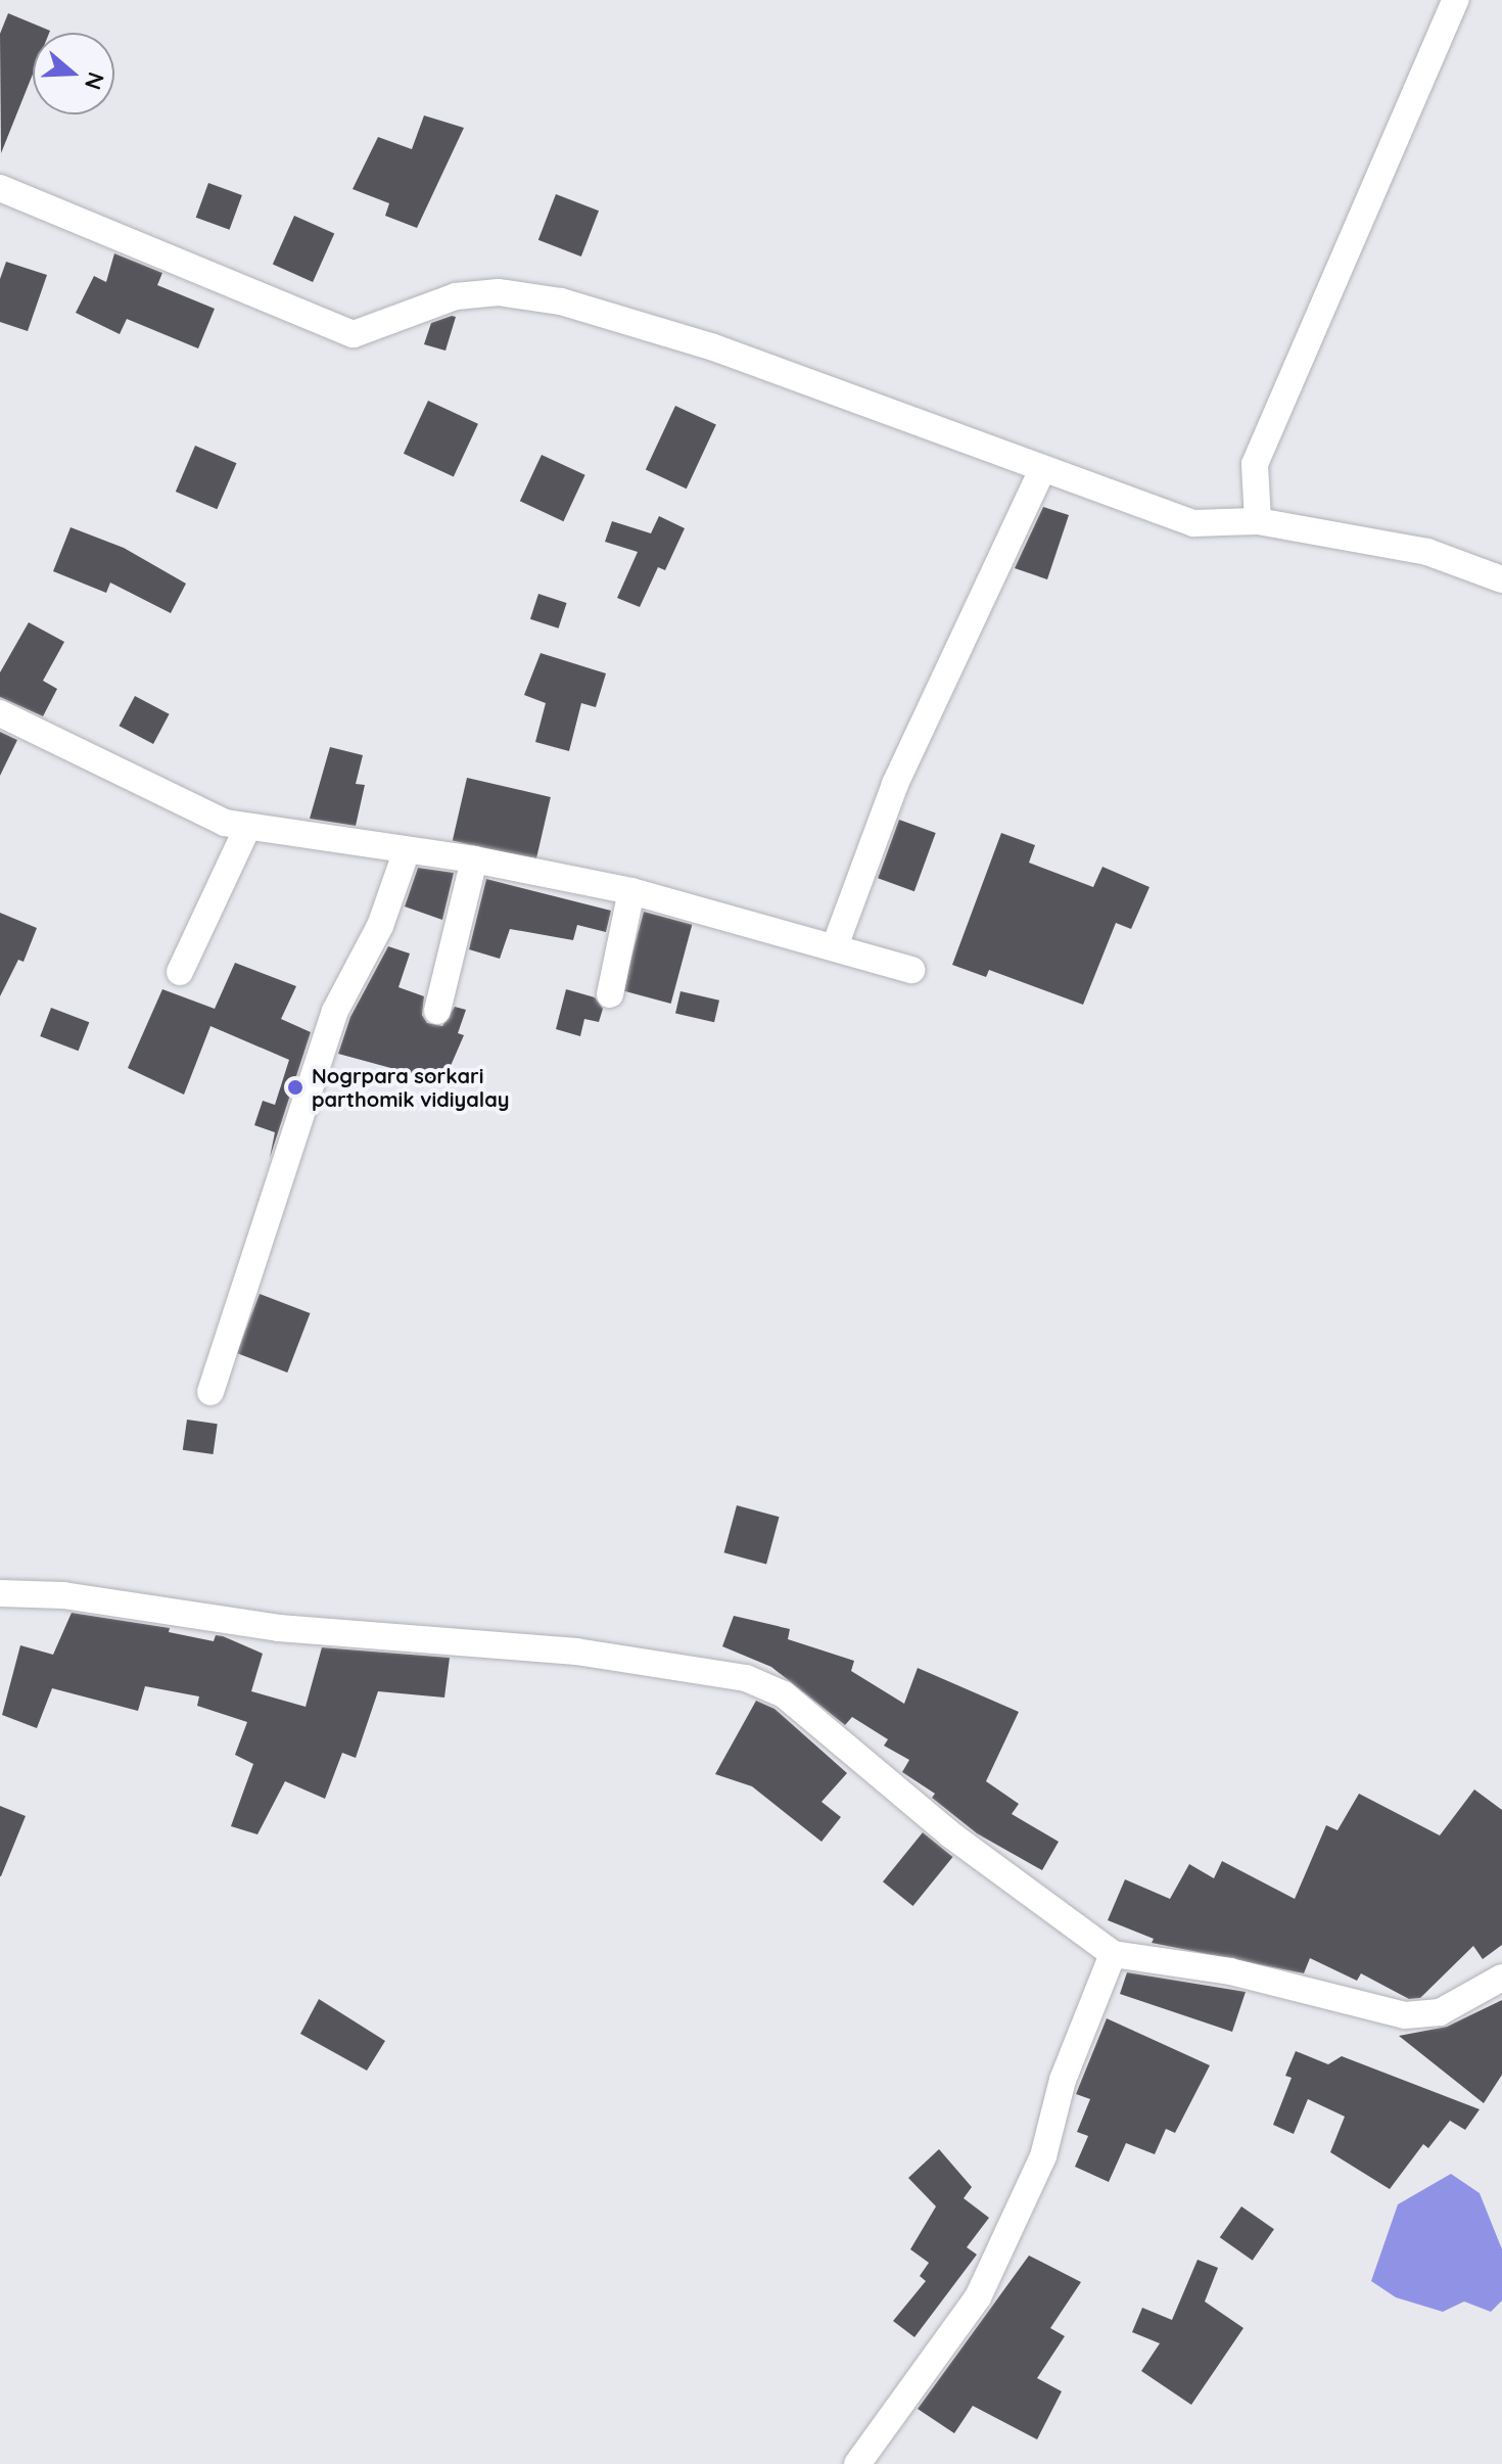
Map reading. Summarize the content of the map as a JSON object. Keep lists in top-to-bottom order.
{
  "places": ["Nogrpara sorkari parthomik vidiyalay"],
  "north": "right"
}
